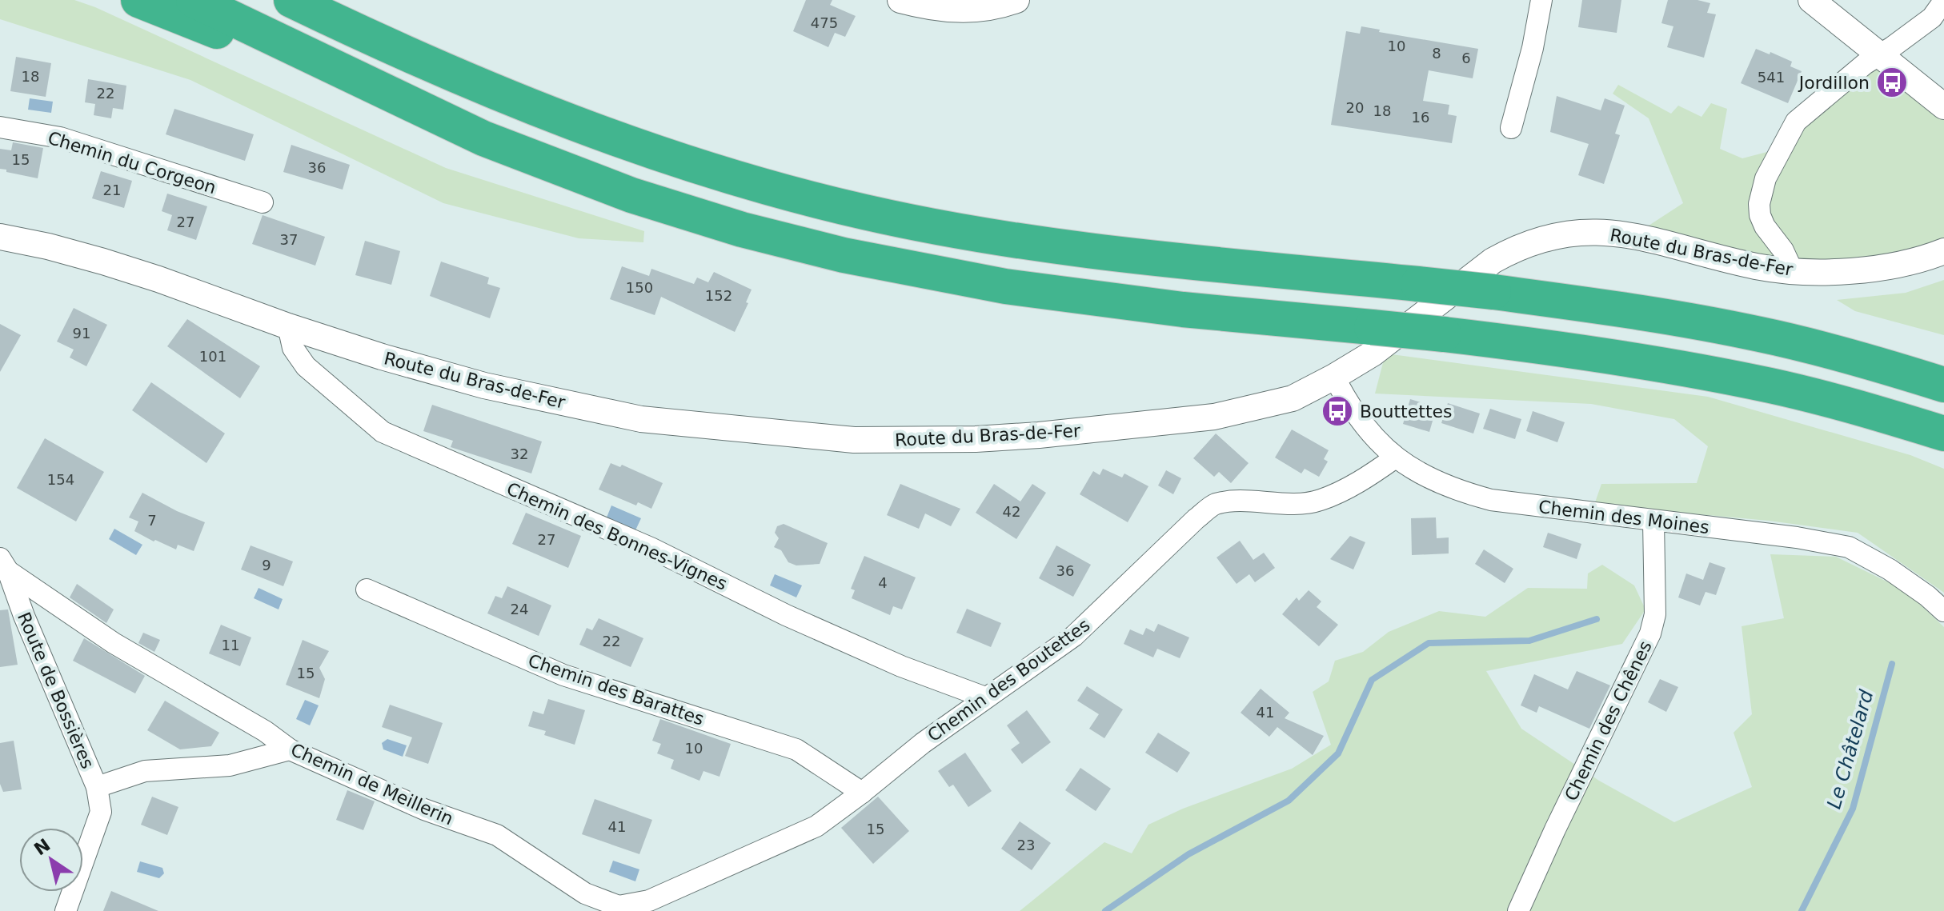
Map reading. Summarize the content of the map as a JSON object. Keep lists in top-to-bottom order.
{
  "streets": {
    "street": [
      "Chemin du Corgeon",
      "Route du Bras-de-Fer",
      "Chemin des Moines",
      "Chemin des Bonnes-Vignes",
      "Chemin des Boutettes",
      "Chemin des Barattes",
      "Route de Bossières",
      "Chemin des Chênes",
      "Chemin de Meillerin"
    ]
  },
  "crossings": [
    ["Route du Bras-de-Fer", "Chemin des Moines"],
    ["Route du Bras-de-Fer", "Chemin des Bonnes-Vignes"],
    ["Chemin des Moines", "Chemin des Boutettes"],
    ["Chemin des Moines", "Chemin des Chênes"],
    ["Chemin des Bonnes-Vignes", "Chemin des Boutettes"],
    ["Chemin des Boutettes", "Chemin des Barattes"],
    ["Chemin des Boutettes", "Chemin de Meillerin"],
    ["Route de Bossières", "Chemin de Meillerin"]
  ],
  "water": ["Le Châtelard"],
  "places": {
    "bus stop": ["Jordillon", "Bouttettes"]
  },
  "house_numbers": [
    "475",
    "10",
    "8",
    "6",
    "18",
    "541",
    "22",
    "20",
    "18",
    "16",
    "15",
    "36",
    "21",
    "27",
    "37",
    "150",
    "152",
    "91",
    "101",
    "32",
    "154",
    "42",
    "7",
    "27",
    "9",
    "36",
    "4",
    "24",
    "22",
    "11",
    "15",
    "41",
    "10",
    "41",
    "15",
    "23"
  ],
  "north": "top left"
}
